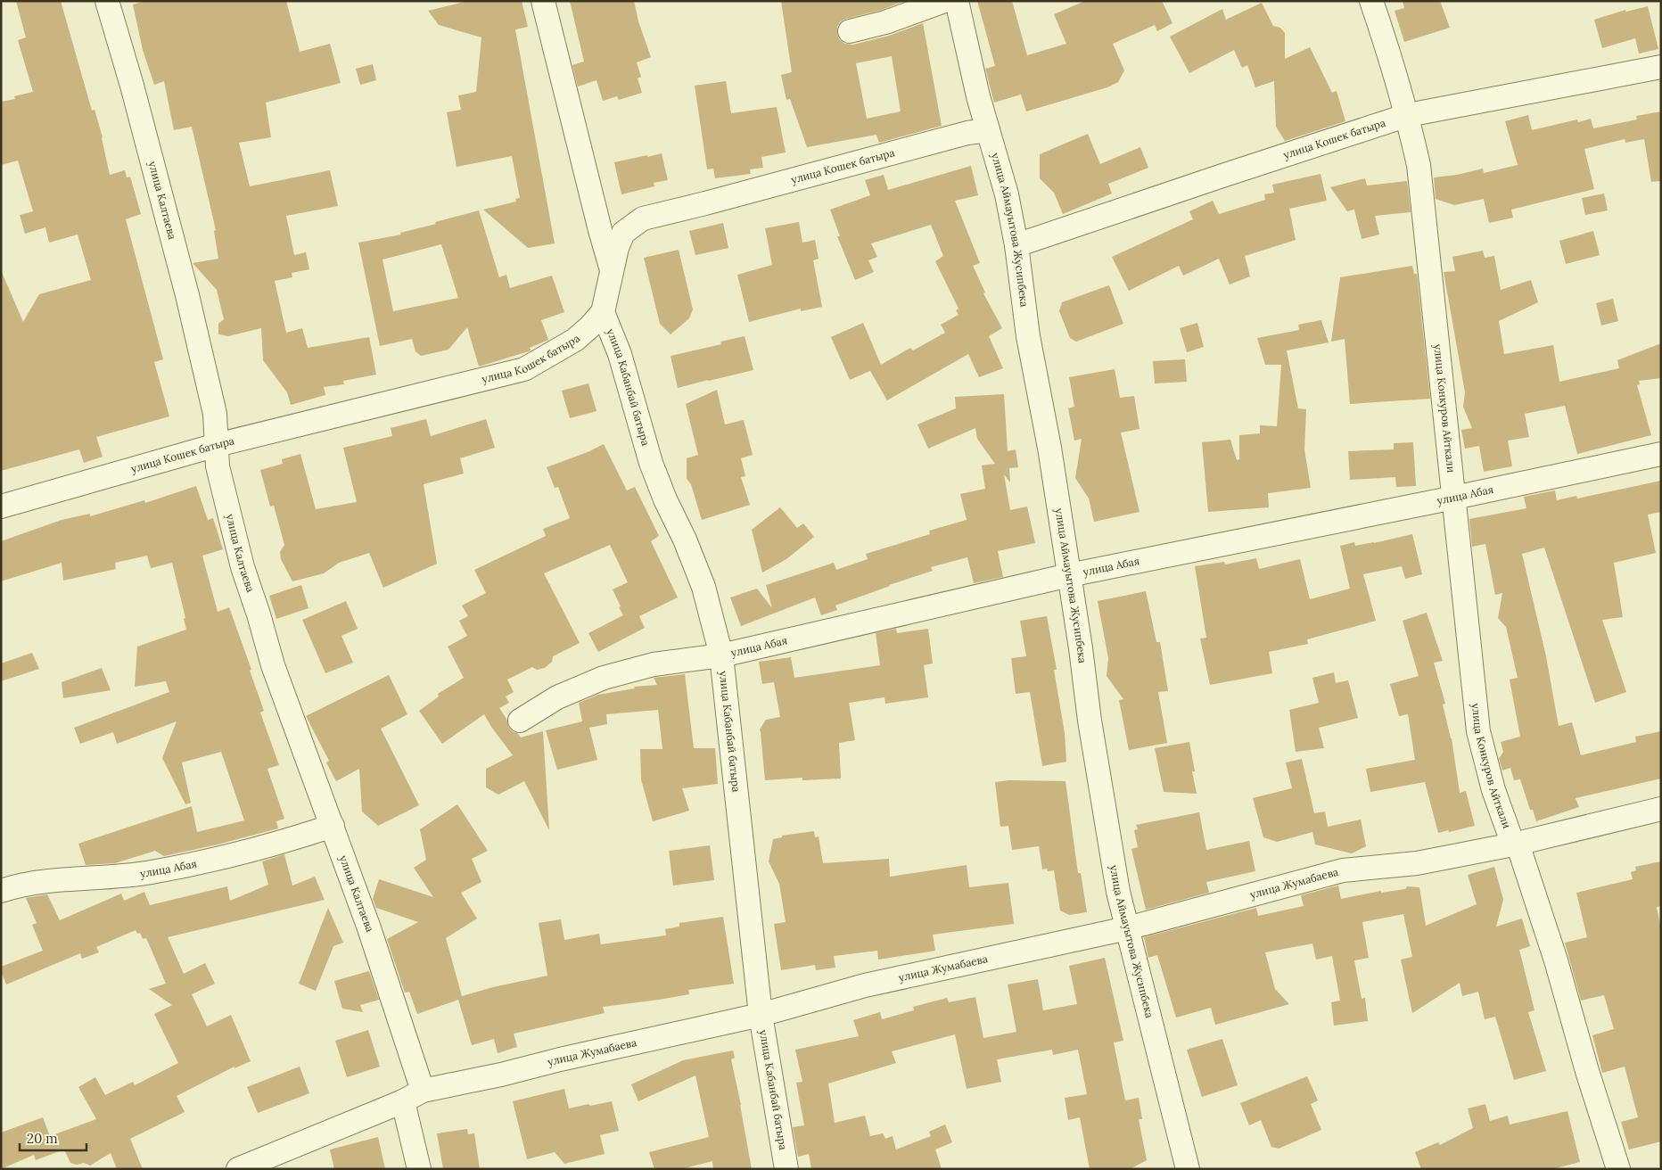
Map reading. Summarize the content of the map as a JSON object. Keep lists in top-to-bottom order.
{
  "streets": {
    "street": [
      "улица Кошек батыра",
      "улица Калтаева",
      "улица Аймауытова Жусипбека",
      "улица Кабанбай батыра",
      "улица Конкуров Айткали",
      "улица Абая",
      "улица Жумабаева"
    ]
  },
  "crossings": [
    ["улица Кошек батыра", "улица Калтаева"],
    ["улица Кошек батыра", "улица Аймауытова Жусипбека"],
    ["улица Кошек батыра", "улица Кабанбай батыра"],
    ["улица Кошек батыра", "улица Конкуров Айткали"],
    ["улица Калтаева", "улица Абая"],
    ["улица Калтаева", "улица Жумабаева"],
    ["улица Аймауытова Жусипбека", "улица Абая"],
    ["улица Аймауытова Жусипбека", "улица Жумабаева"],
    ["улица Кабанбай батыра", "улица Абая"],
    ["улица Кабанбай батыра", "улица Жумабаева"],
    ["улица Конкуров Айткали", "улица Абая"],
    ["улица Конкуров Айткали", "улица Жумабаева"]
  ],
  "scale_bar": "20 m"
}
